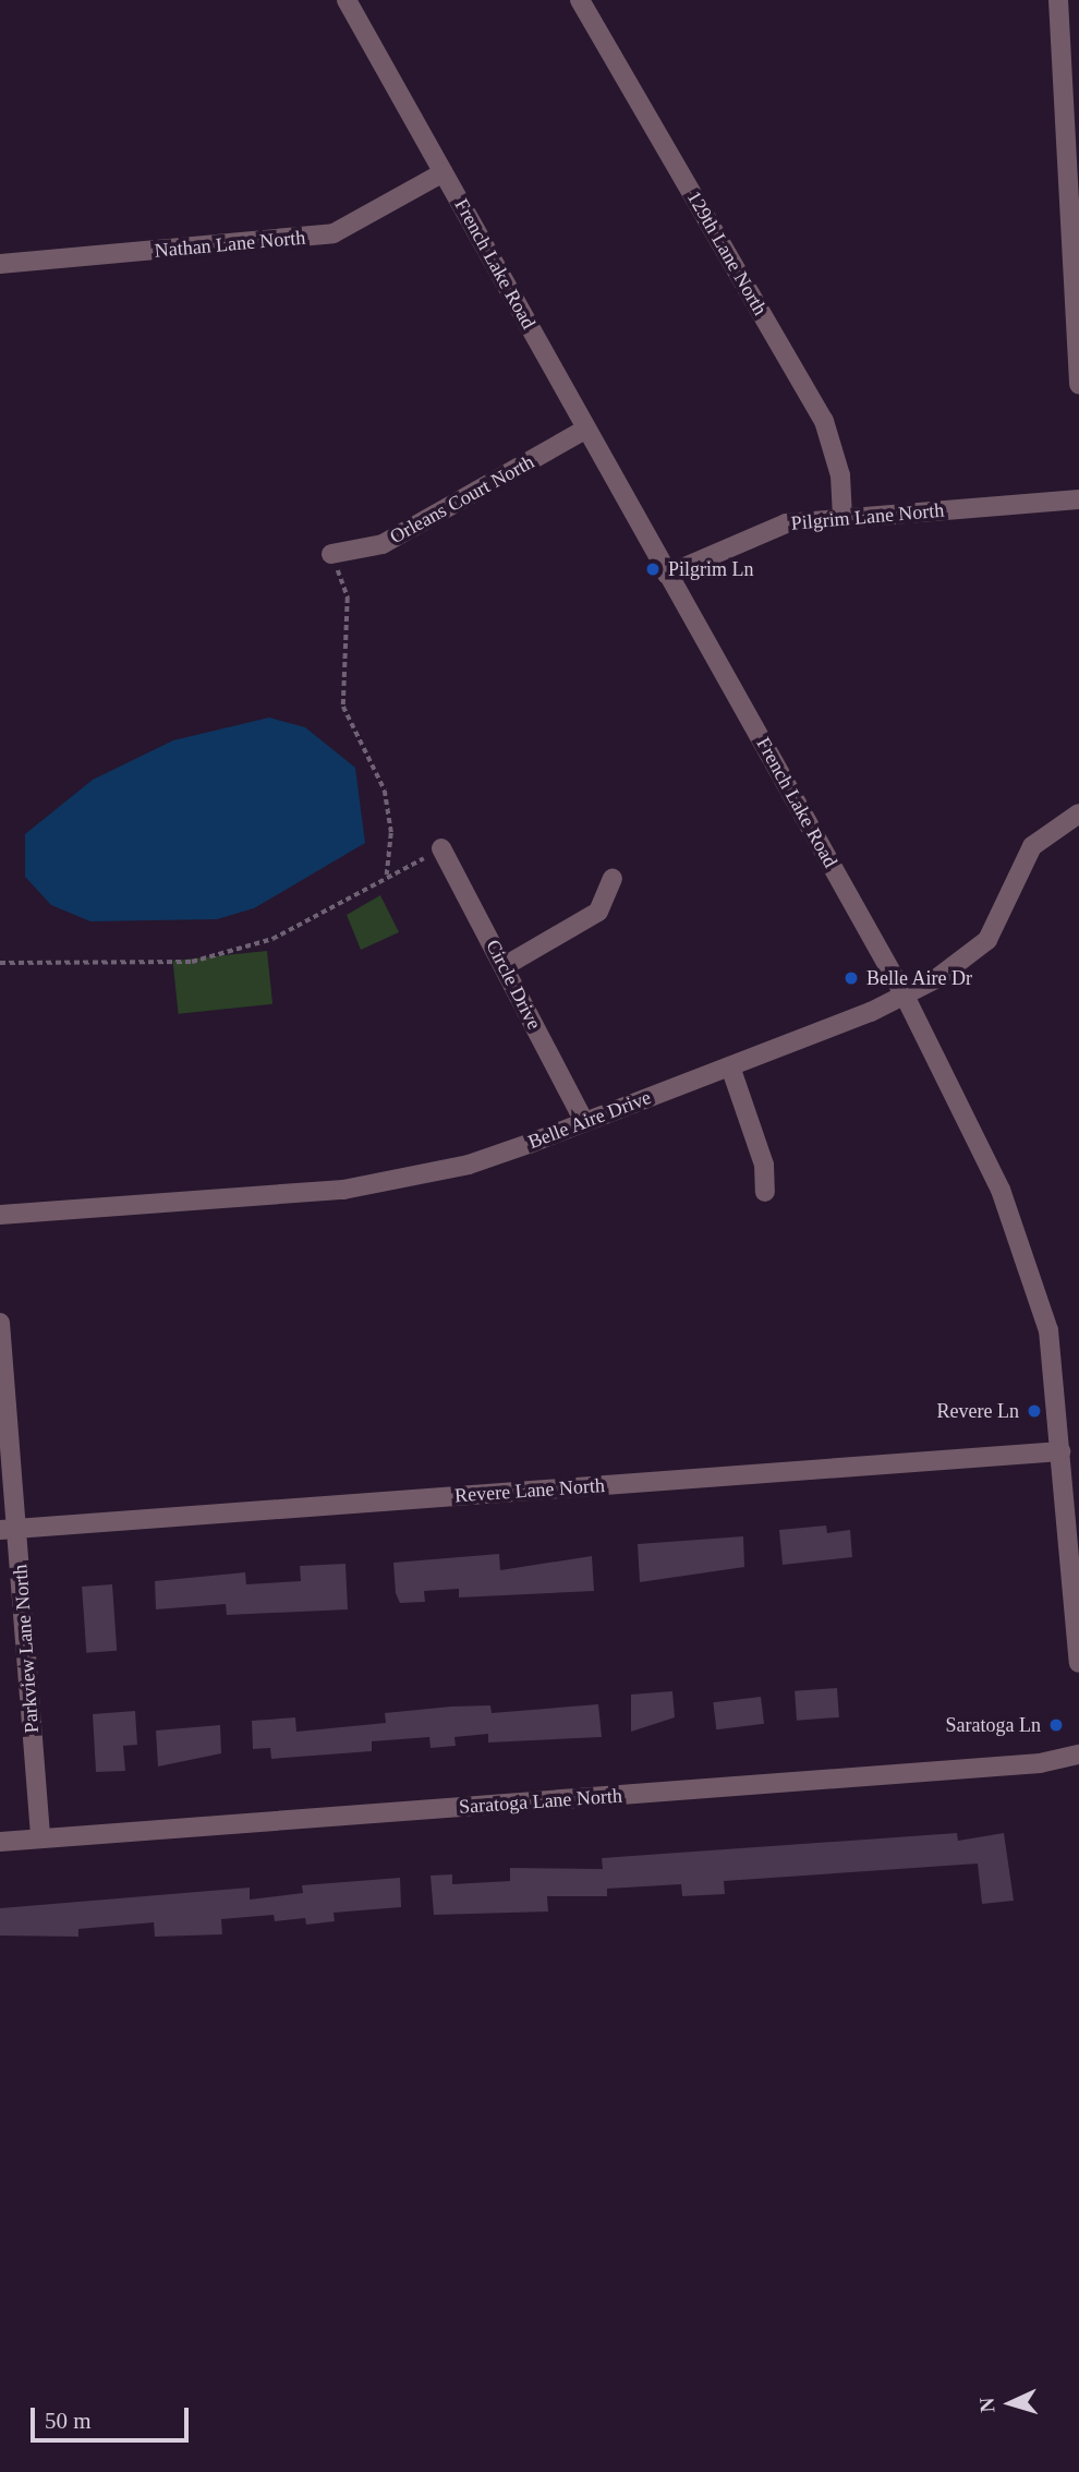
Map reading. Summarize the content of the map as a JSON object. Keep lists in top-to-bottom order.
{
  "streets": {
    "street": [
      "Nathan Lane North",
      "129th Lane North",
      "French Lake Road",
      "Orleans Court North",
      "Pilgrim Lane North",
      "Circle Drive",
      "Belle Aire Drive",
      "Revere Lane North",
      "Parkview Lane North",
      "Saratoga Lane North"
    ]
  },
  "crossings": [
    ["Nathan Lane North", "French Lake Road"],
    ["129th Lane North", "Pilgrim Lane North"],
    ["French Lake Road", "Orleans Court North"],
    ["French Lake Road", "Pilgrim Lane North"],
    ["French Lake Road", "Belle Aire Drive"],
    ["French Lake Road", "Revere Lane North"],
    ["Circle Drive", "Belle Aire Drive"],
    ["Revere Lane North", "Parkview Lane North"],
    ["Parkview Lane North", "Saratoga Lane North"]
  ],
  "places": [
    "Pilgrim Ln",
    "Belle Aire Dr",
    "Revere Ln",
    "Saratoga Ln"
  ],
  "scale_bar": "50 m",
  "north": "left"
}
